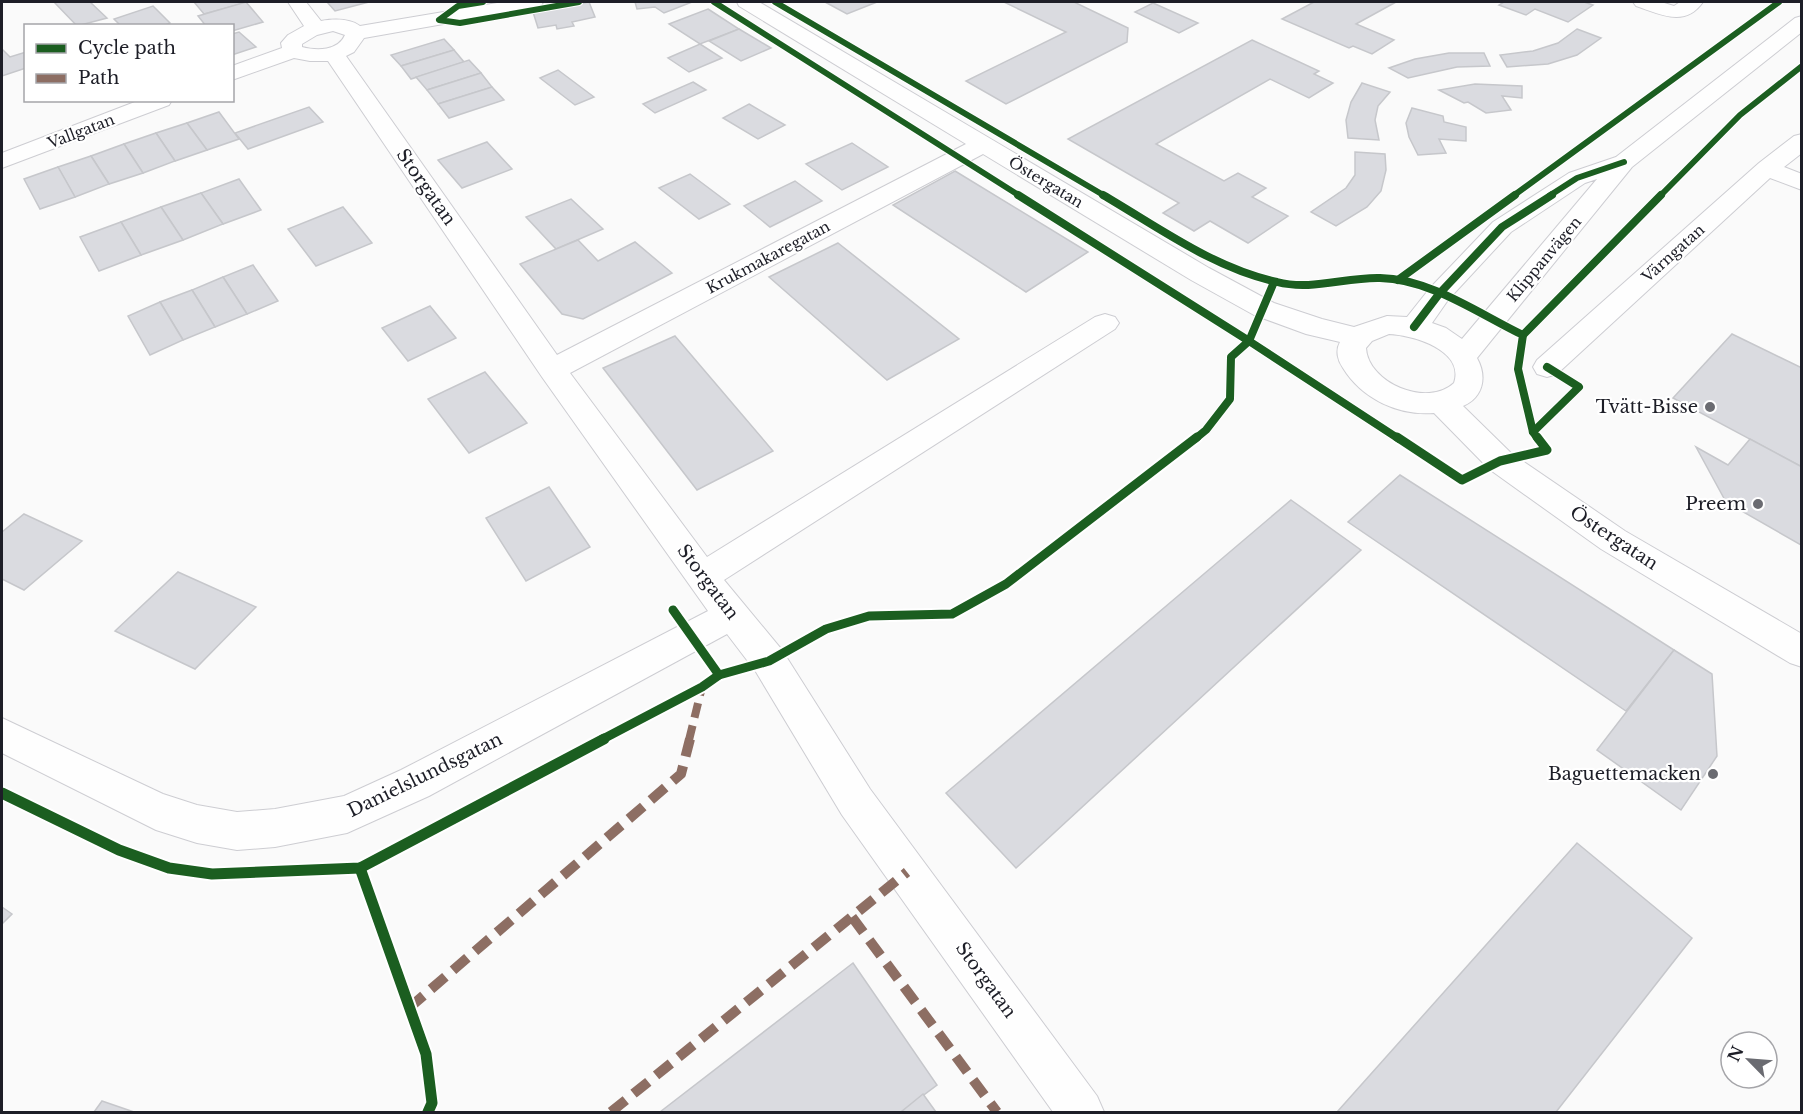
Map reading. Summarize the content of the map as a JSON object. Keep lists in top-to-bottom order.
{
  "streets": {
    "street": [
      "Vallgatan",
      "Östergatan",
      "Storgatan",
      "Värngatan",
      "Krukmakaregatan",
      "Klippanvägen",
      "Danielslundsgatan"
    ]
  },
  "crossings": [
    ["Östergatan", "Krukmakaregatan"],
    ["Östergatan", "Klippanvägen"],
    ["Storgatan", "Krukmakaregatan"],
    ["Storgatan", "Danielslundsgatan"]
  ],
  "places": ["Tvätt-Bisse", "Preem", "Baguettemacken"],
  "legend": ["Cycle path", "Path"],
  "north": "top left"
}
